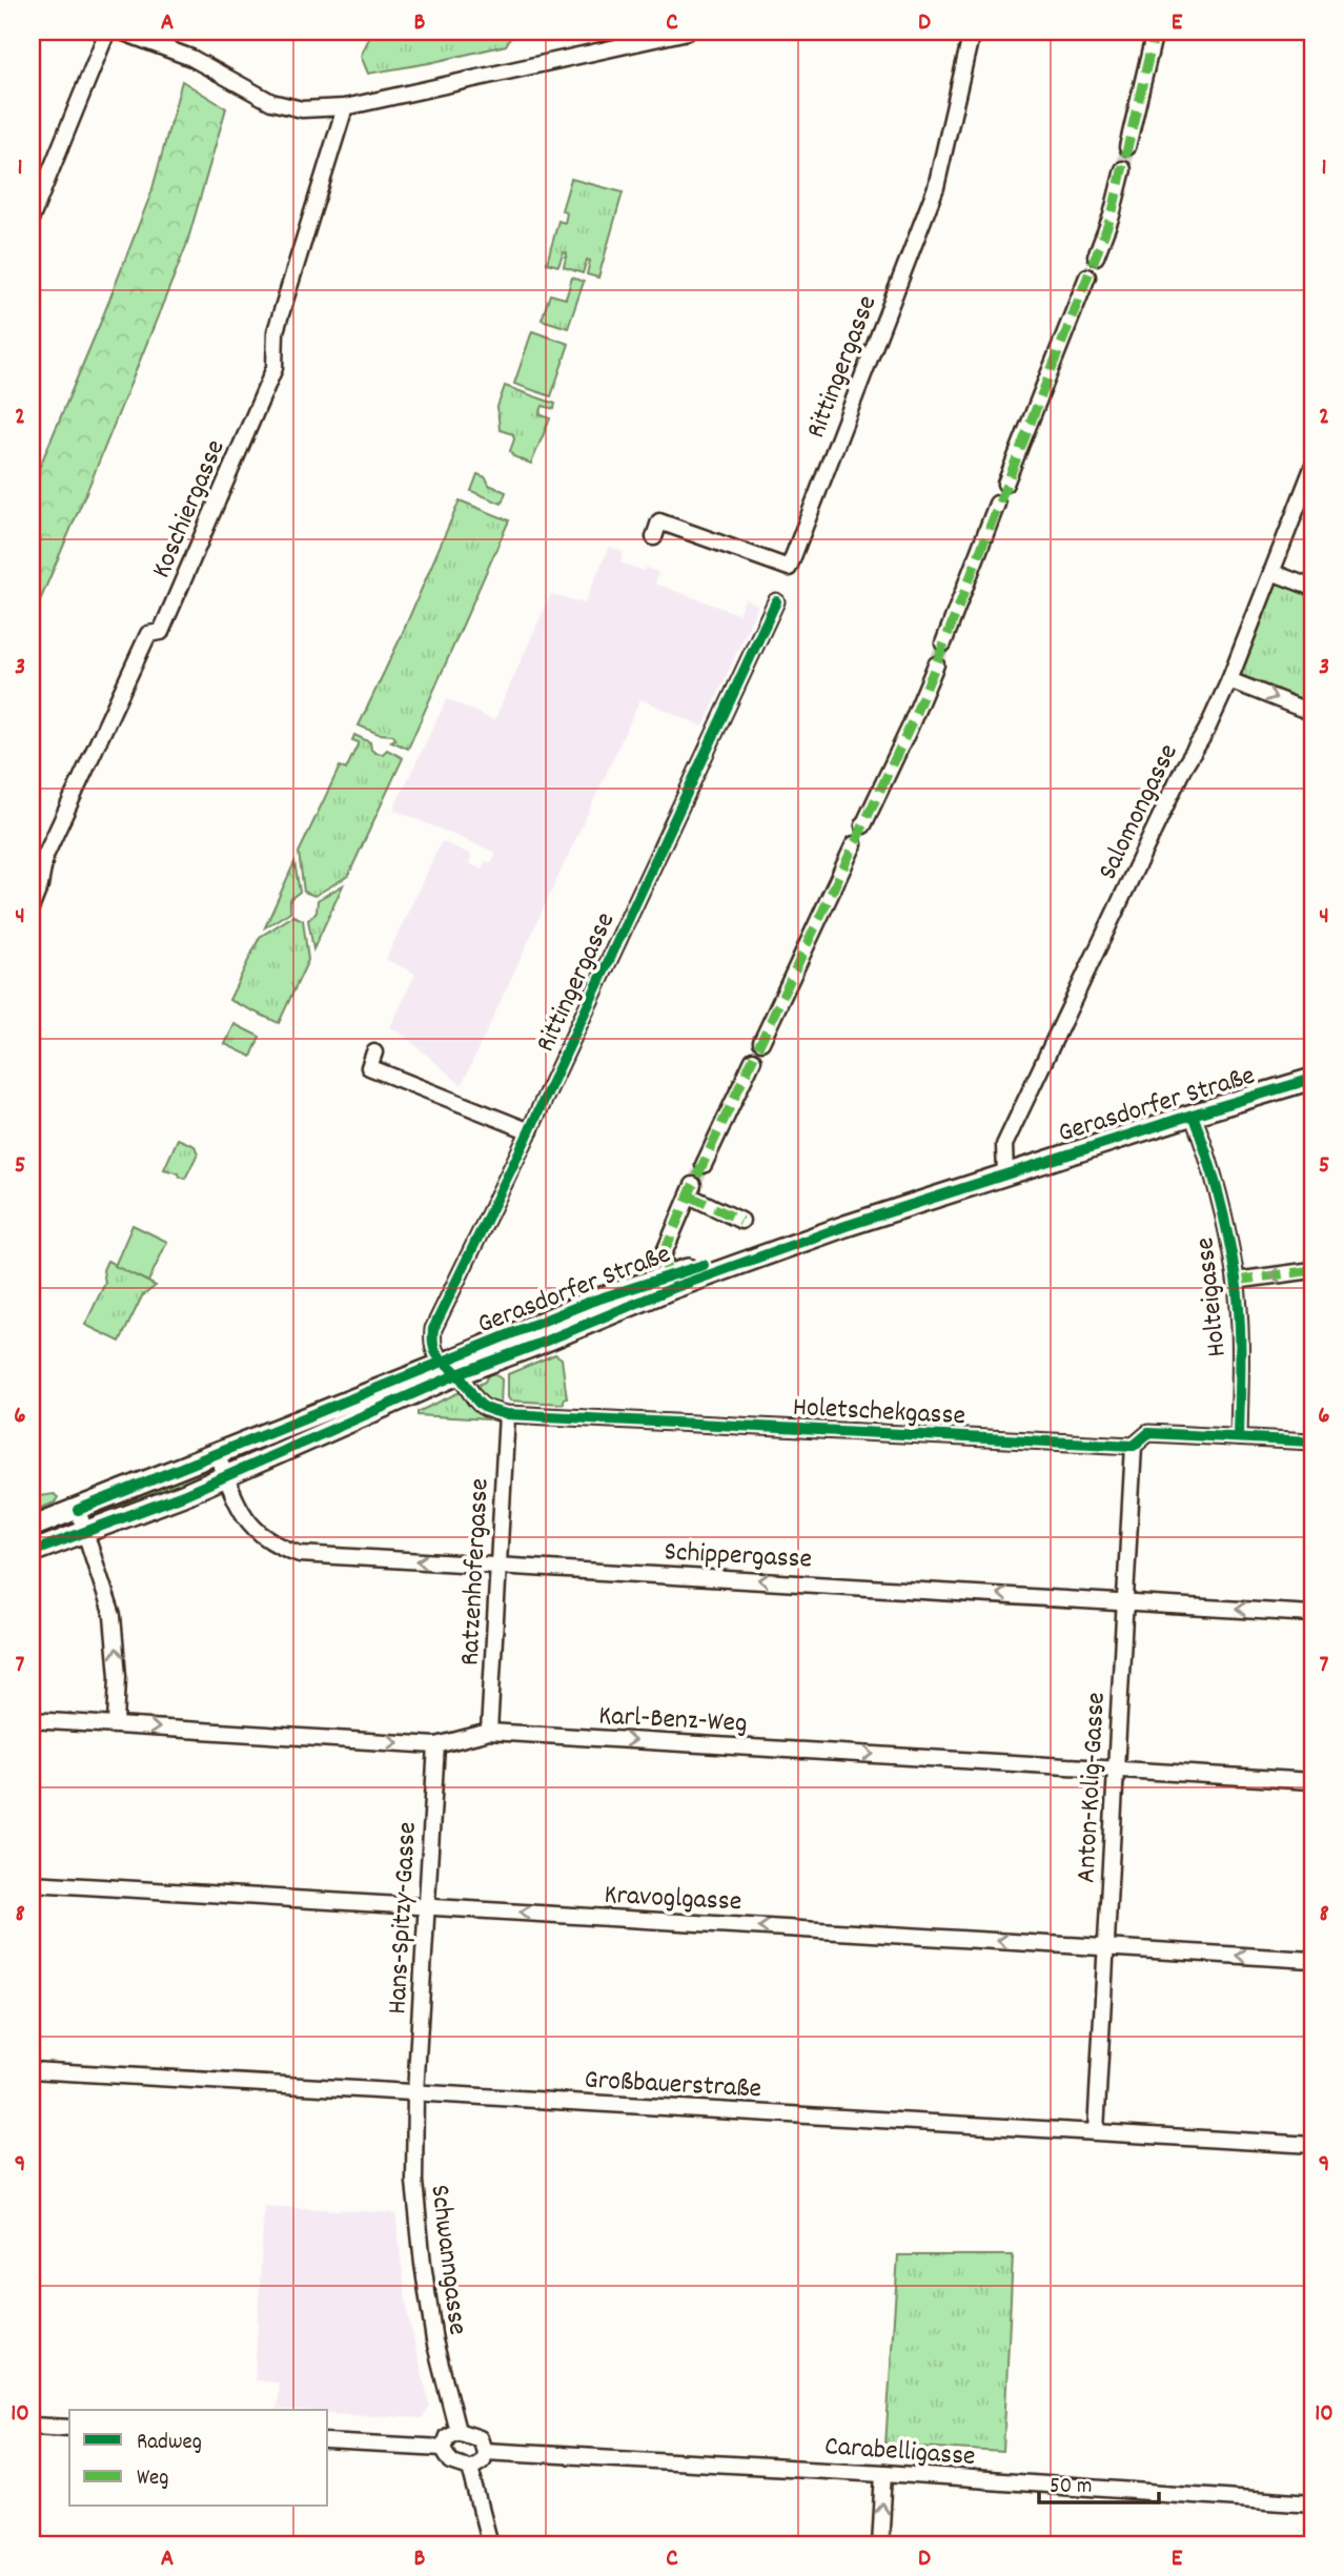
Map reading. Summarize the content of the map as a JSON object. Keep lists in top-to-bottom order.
{
  "streets": {
    "main road": ["Gerasdorfer Straße"],
    "street": [
      "Rittingergasse",
      "Koschiergasse",
      "Salomongasse",
      "Holteigasse",
      "Holetschekgasse",
      "Schippergasse",
      "Ratzenhofergasse",
      "Karl-Benz-Weg",
      "Anton-Kolig-Gasse",
      "Kravoglgasse",
      "Hans-Spitzy-Gasse",
      "Großbauerstraße",
      "Schwanngasse",
      "Carabelligasse"
    ]
  },
  "crossings": [
    ["Rittingergasse", "Gerasdorfer Straße"],
    ["Rittingergasse", "Holetschekgasse"],
    ["Salomongasse", "Gerasdorfer Straße"],
    ["Gerasdorfer Straße", "Holteigasse"],
    ["Gerasdorfer Straße", "Holetschekgasse"],
    ["Gerasdorfer Straße", "Schippergasse"],
    ["Holteigasse", "Holetschekgasse"],
    ["Holetschekgasse", "Ratzenhofergasse"],
    ["Holetschekgasse", "Anton-Kolig-Gasse"],
    ["Schippergasse", "Ratzenhofergasse"],
    ["Schippergasse", "Anton-Kolig-Gasse"],
    ["Ratzenhofergasse", "Karl-Benz-Weg"],
    ["Karl-Benz-Weg", "Anton-Kolig-Gasse"],
    ["Karl-Benz-Weg", "Hans-Spitzy-Gasse"],
    ["Anton-Kolig-Gasse", "Kravoglgasse"],
    ["Anton-Kolig-Gasse", "Großbauerstraße"],
    ["Kravoglgasse", "Hans-Spitzy-Gasse"],
    ["Hans-Spitzy-Gasse", "Großbauerstraße"],
    ["Hans-Spitzy-Gasse", "Schwanngasse"],
    ["Großbauerstraße", "Schwanngasse"],
    ["Schwanngasse", "Carabelligasse"]
  ],
  "one_way": ["Schippergasse", "Karl-Benz-Weg", "Kravoglgasse"],
  "legend": ["Radweg", "Weg"],
  "scale_bar": "50 m",
  "grid": {
    "columns": [
      "A",
      "B",
      "C",
      "D",
      "E"
    ],
    "rows": [
      "1",
      "2",
      "3",
      "4",
      "5",
      "6",
      "7",
      "8",
      "9",
      "10"
    ]
  }
}
